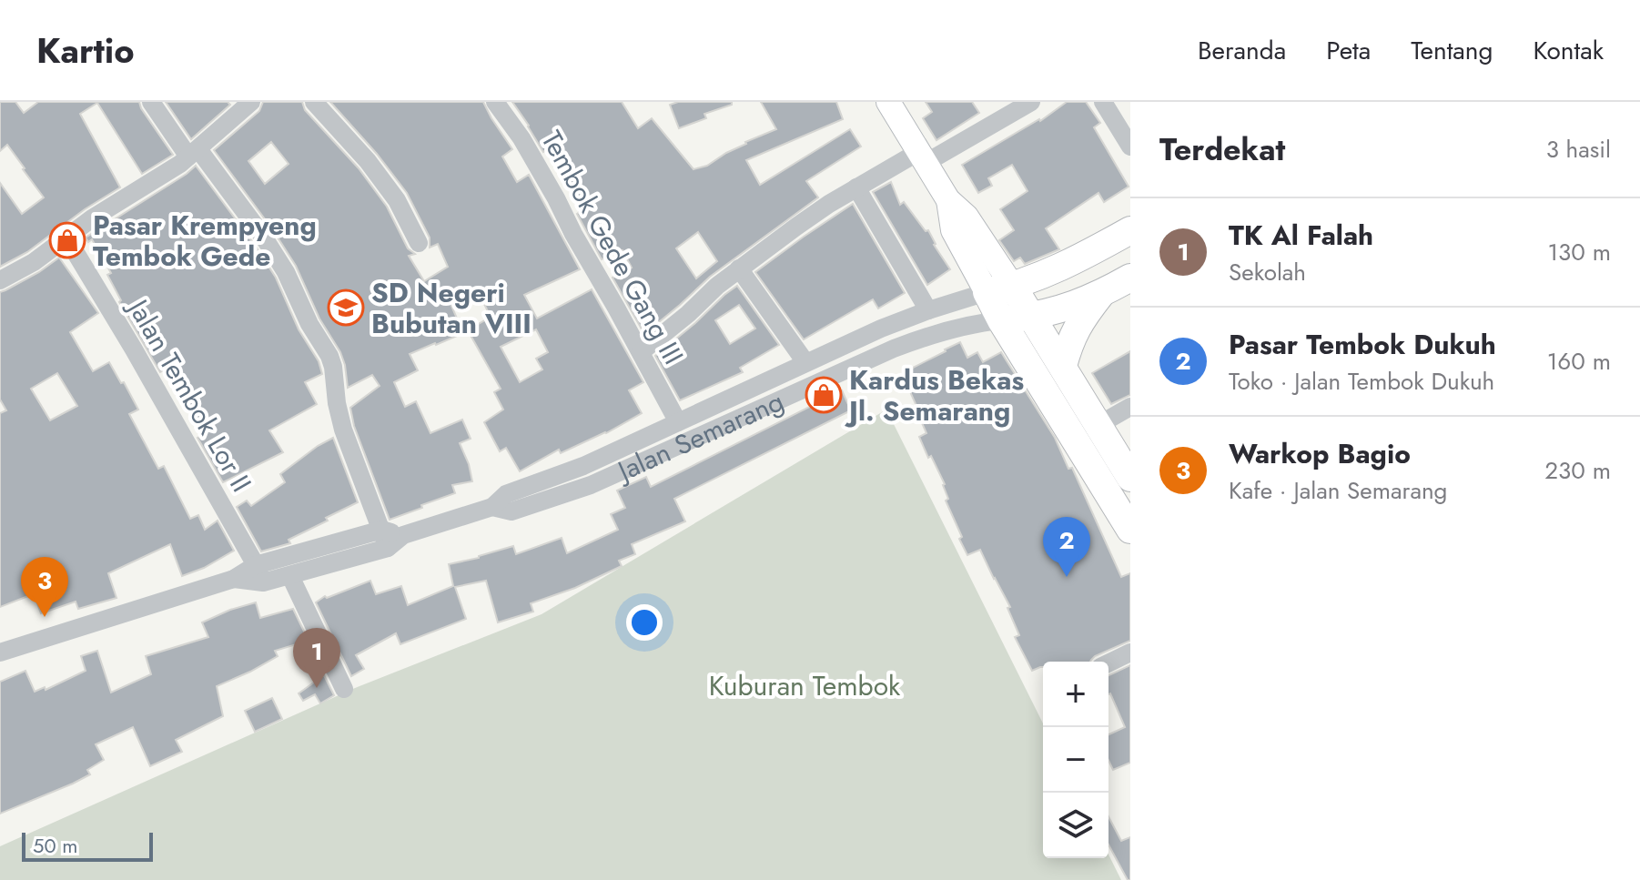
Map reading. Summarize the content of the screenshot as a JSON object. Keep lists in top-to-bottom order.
{
  "streets": {
    "highway": ["Jalan Semarang"],
    "street": ["Tembok Gede Gang III", "Jalan Tembok Lor II"]
  },
  "crossings": [
    ["Tembok Gede Gang III", "Jalan Semarang"]
  ],
  "parks": ["Kuburan Tembok"],
  "places": {
    "shop": ["Pasar Krempyeng Tembok Gede", "Kardus Bekas Jl. Semarang"],
    "school or university": ["SD Negeri Bubutan VIII"]
  },
  "scale_bar": "50 m",
  "page": {
    "header": "Kartio",
    "nav": [
      "Beranda",
      "Peta",
      "Tentang",
      "Kontak"
    ],
    "heading": ["Terdekat", "3 hasil"],
    "list": [
      {
        "mark": "1",
        "name": "TK Al Falah",
        "note": "Sekolah",
        "value": "130 m"
      },
      {
        "mark": "2",
        "name": "Pasar Tembok Dukuh",
        "note": "Toko · Jalan Tembok Dukuh",
        "value": "160 m"
      },
      {
        "mark": "3",
        "name": "Warkop Bagio",
        "note": "Kafe · Jalan Semarang",
        "value": "230 m"
      }
    ],
    "pins": ["2", "3", "1"],
    "map_buttons": ["+", "−"],
    "scale": "50 m"
  }
}
